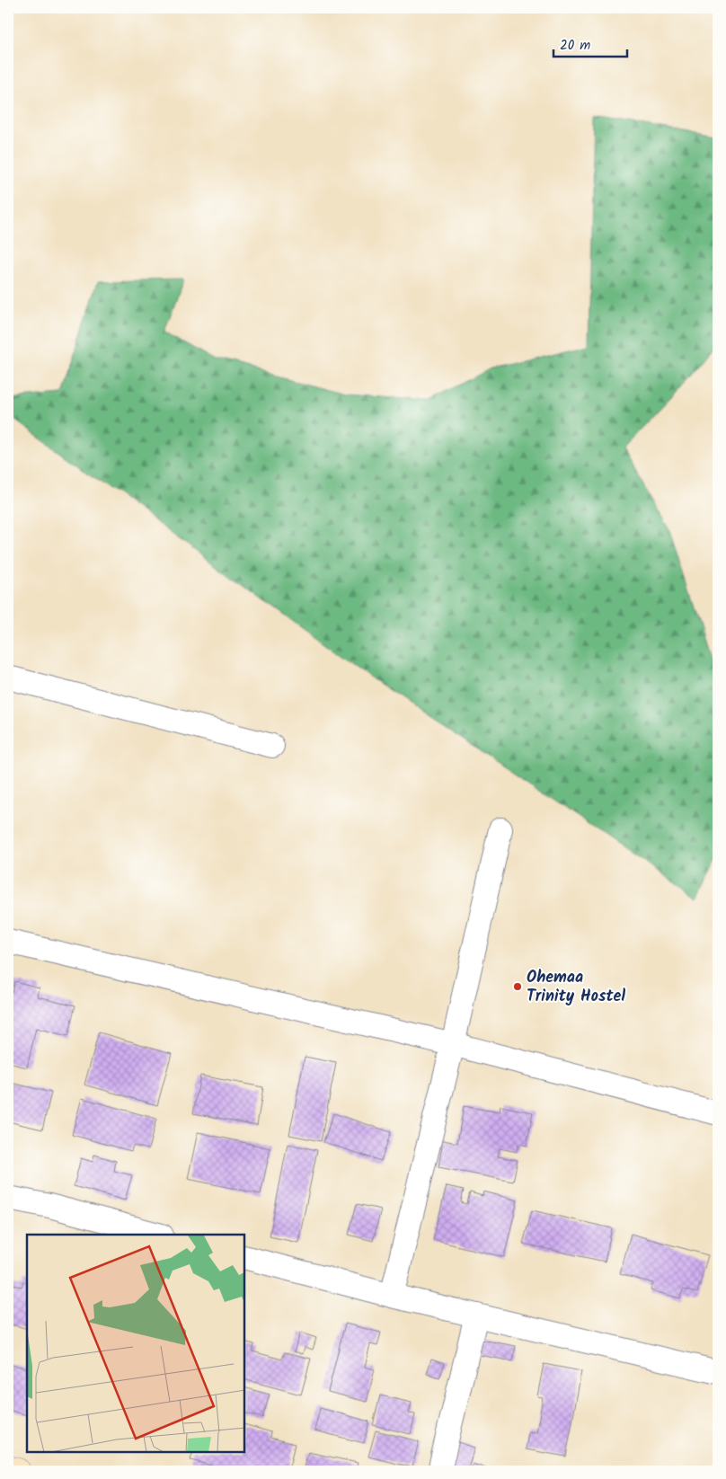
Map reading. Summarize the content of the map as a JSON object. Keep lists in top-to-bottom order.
{
  "places": ["Ohemaa Trinity Hostel"],
  "scale_bar": "20 m"
}
